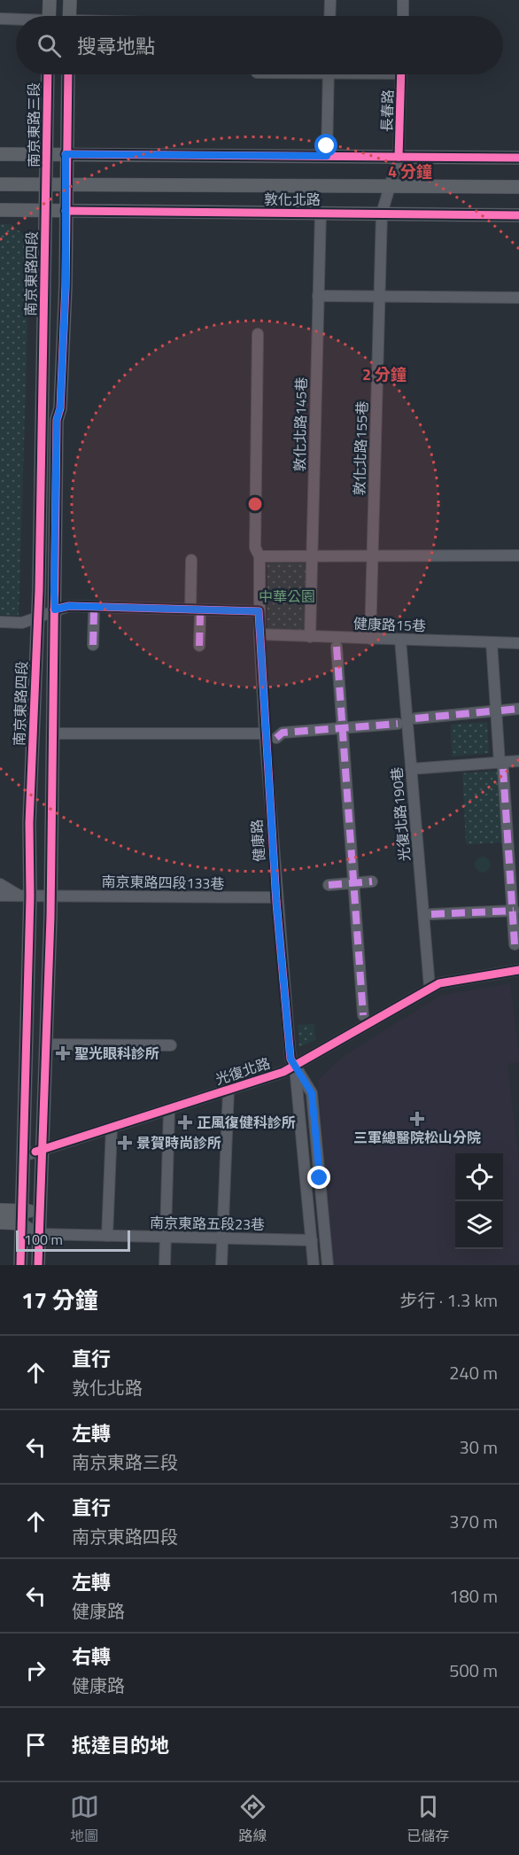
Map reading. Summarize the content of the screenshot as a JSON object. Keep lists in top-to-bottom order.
{
  "streets": {
    "main road": ["南京東路三段", "敦化北路", "南京東路四段"],
    "street": [
      "長春路",
      "敦化北路145巷",
      "敦化北路155巷",
      "健康路15巷",
      "光復北路190巷",
      "健康路",
      "南京東路四段133巷",
      "光復北路",
      "南京東路五段23巷"
    ]
  },
  "crossings": [
    ["長春路", "敦化北路"],
    ["長春路", "敦化北路155巷"],
    ["南京東路三段", "敦化北路"],
    ["南京東路三段", "南京東路四段"],
    ["敦化北路", "南京東路四段"],
    ["敦化北路", "敦化北路145巷"],
    ["敦化北路", "敦化北路155巷"],
    ["南京東路四段", "南京東路四段133巷"],
    ["南京東路四段", "光復北路"],
    ["敦化北路145巷", "健康路15巷"],
    ["敦化北路155巷", "健康路15巷"],
    ["健康路15巷", "光復北路190巷"],
    ["健康路15巷", "健康路"],
    ["光復北路190巷", "光復北路"],
    ["健康路", "南京東路四段133巷"],
    ["健康路", "光復北路"],
    ["健康路", "南京東路五段23巷"]
  ],
  "parks": ["中華公園"],
  "places": {
    "health": [
      "聖光眼科診所",
      "三軍總醫院松山分院",
      "正風復健科診所",
      "景賀時尚診所"
    ]
  },
  "scale_bar": "100 m",
  "page": {
    "search": "搜尋地點",
    "scale": "100 m",
    "heading": ["17 分鐘", "步行 · 1.3 km"],
    "list": [
      ["直行", "敦化北路", "240 m"],
      ["左轉", "南京東路三段", "30 m"],
      ["直行", "南京東路四段", "370 m"],
      ["左轉", "健康路", "180 m"],
      ["右轉", "健康路", "500 m"],
      "抵達目的地"
    ],
    "nav": ["地圖", "路線", "已儲存"]
  },
  "rings": ["4 分鐘", "2 分鐘"]
}
